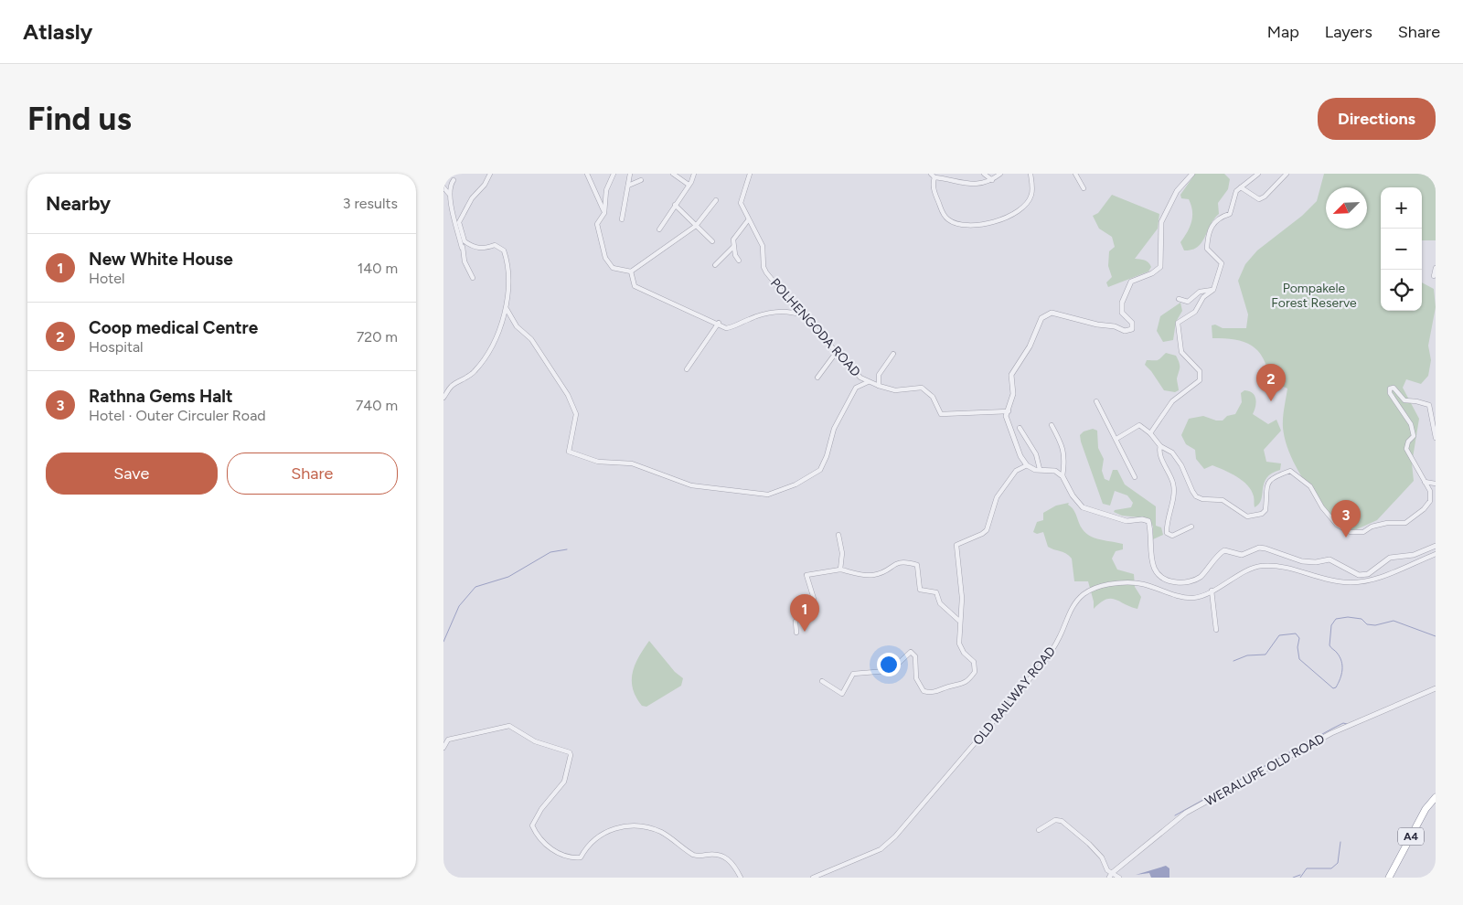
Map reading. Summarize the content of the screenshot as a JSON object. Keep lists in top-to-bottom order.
{
  "streets": {
    "highway": ["A4"],
    "street": ["POLHENGODA ROAD", "OLD RAILWAY ROAD", "WERALUPE OLD ROAD"]
  },
  "parks": ["Pompakele Forest Reserve"],
  "north": "bottom left",
  "page": {
    "header": "Atlasly",
    "nav": ["Map", "Layers", "Share"],
    "buttons": [
      "Directions",
      ["Save", "Share"]
    ],
    "title": "Find us",
    "heading": ["Nearby", "3 results"],
    "map_buttons": ["+", "−"],
    "list": [
      {
        "mark": "1",
        "name": "New White House",
        "note": "Hotel",
        "value": "140 m"
      },
      {
        "mark": "2",
        "name": "Coop medical Centre",
        "note": "Hospital",
        "value": "720 m"
      },
      {
        "mark": "3",
        "name": "Rathna Gems Halt",
        "note": "Hotel · Outer Circuler Road",
        "value": "740 m"
      }
    ],
    "pins": ["2", "3", "1"]
  }
}
